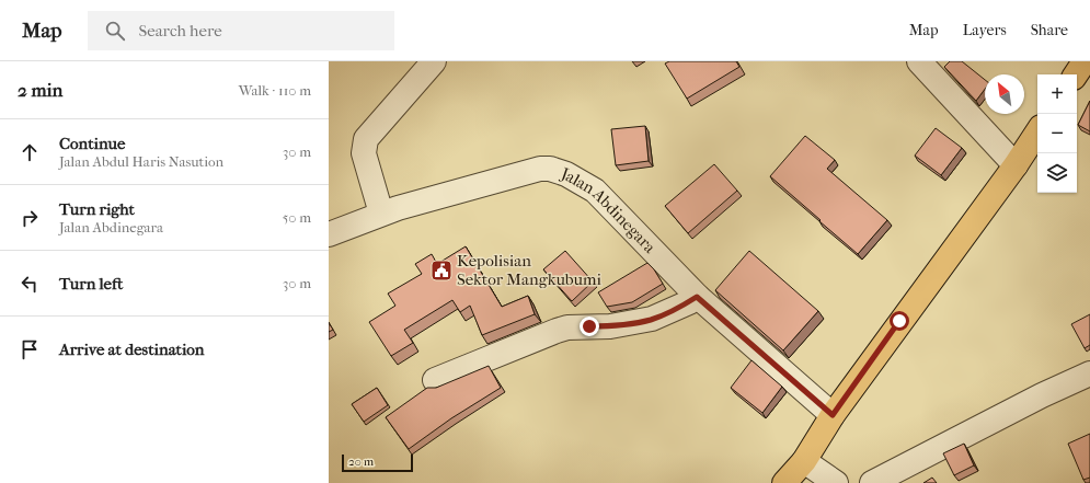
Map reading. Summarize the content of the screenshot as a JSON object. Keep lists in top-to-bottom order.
{
  "streets": {
    "street": ["Jalan Abdinegara"]
  },
  "places": {
    "public building": ["Kepolisian Sektor Mangkubumi"]
  },
  "scale_bar": "20 m",
  "north": "top left",
  "page": {
    "header": "Map",
    "search": "Search here",
    "nav": ["Map", "Layers", "Share"],
    "heading": ["2 min", "Walk · 110 m"],
    "map_buttons": ["+", "−"],
    "list": [
      ["Continue", "Jalan Abdul Haris Nasution", "30 m"],
      ["Turn right", "Jalan Abdinegara", "50 m"],
      ["Turn left", "30 m"],
      "Arrive at destination"
    ],
    "scale": "20 m"
  }
}
